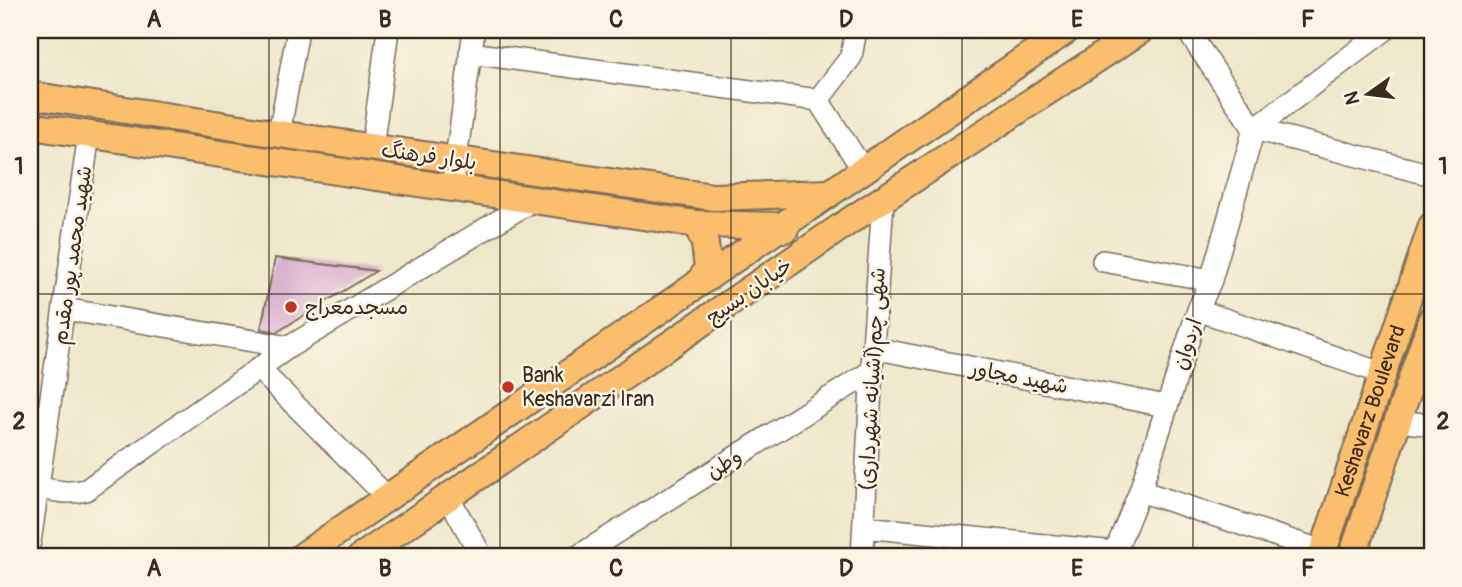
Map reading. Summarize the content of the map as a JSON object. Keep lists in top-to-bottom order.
{
  "streets": {
    "main road": ["بلوار فرهنگ", "خیابان بسیج", "Keshavarz Boulevard"],
    "street": [
      "شهید محمد پور مقدم",
      "اردوان",
      "شهید مجاور",
      "شهی چم(آشیانه شهرداری)",
      "وطن"
    ]
  },
  "crossings": [
    ["بلوار فرهنگ", "شهید محمد پور مقدم"],
    ["بلوار فرهنگ", "خیابان بسیج"],
    ["خیابان بسیج", "شهی چم(آشیانه شهرداری)"],
    ["اردوان", "شهید مجاور"],
    ["شهید مجاور", "شهی چم(آشیانه شهرداری)"],
    ["شهی چم(آشیانه شهرداری)", "وطن"]
  ],
  "places": ["مسجدمعراج", "Bank Keshavarzi Iran"],
  "north": "left",
  "grid": {
    "columns": [
      "A",
      "B",
      "C",
      "D",
      "E",
      "F"
    ],
    "rows": ["1", "2"]
  }
}
